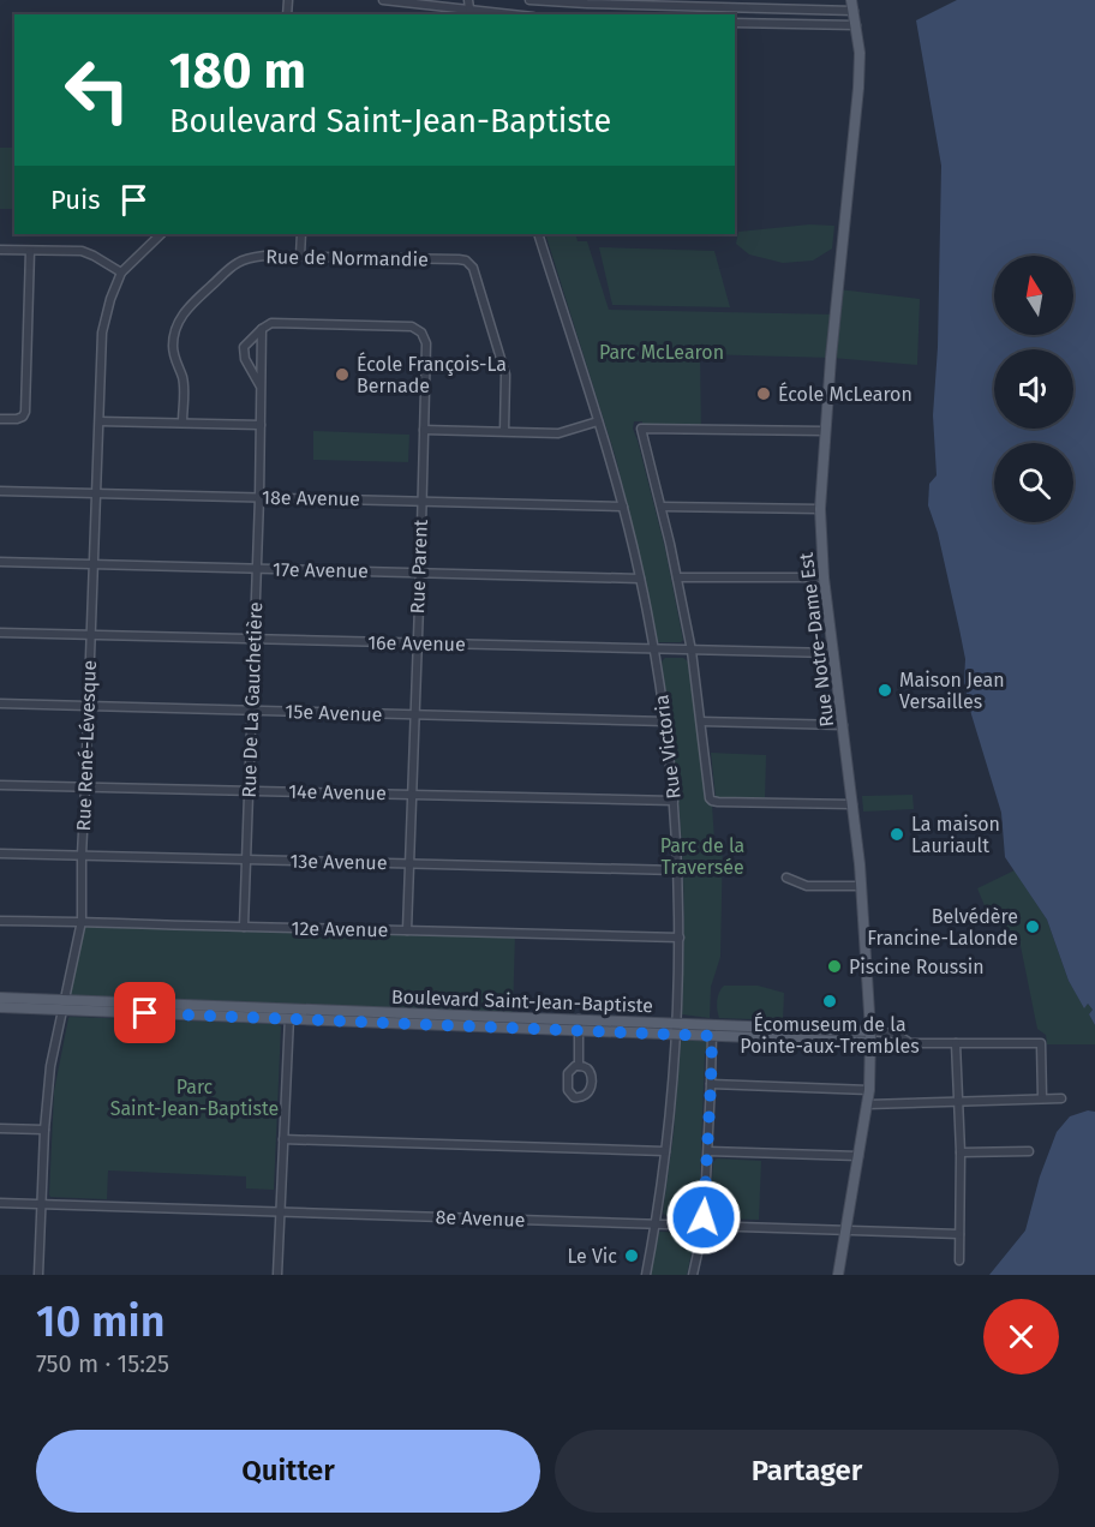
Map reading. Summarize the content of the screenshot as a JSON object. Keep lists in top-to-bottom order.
{
  "streets": {
    "main road": ["Rue Notre-Dame Est", "Boulevard Saint-Jean-Baptiste"],
    "street": [
      "Rue de Normandie",
      "18e Avenue",
      "Rue Parent",
      "17e Avenue",
      "16e Avenue",
      "Rue De La Gauchetière",
      "15e Avenue",
      "Rue René-Lévesque",
      "Rue Victoria",
      "14e Avenue",
      "13e Avenue",
      "12e Avenue",
      "8e Avenue"
    ]
  },
  "crossings": [
    ["18e Avenue", "Rue Parent"],
    ["18e Avenue", "Rue De La Gauchetière"],
    ["18e Avenue", "Rue René-Lévesque"],
    ["18e Avenue", "Rue Victoria"],
    ["Rue Parent", "17e Avenue"],
    ["Rue Parent", "16e Avenue"],
    ["Rue Parent", "Rue De La Gauchetière"],
    ["Rue Parent", "15e Avenue"],
    ["Rue Parent", "14e Avenue"],
    ["Rue Parent", "13e Avenue"],
    ["Rue Parent", "12e Avenue"],
    ["17e Avenue", "Rue De La Gauchetière"],
    ["17e Avenue", "Rue René-Lévesque"],
    ["17e Avenue", "Rue Victoria"],
    ["Rue Notre-Dame Est", "16e Avenue"],
    ["Rue Notre-Dame Est", "Boulevard Saint-Jean-Baptiste"],
    ["Rue Notre-Dame Est", "8e Avenue"],
    ["16e Avenue", "Rue De La Gauchetière"],
    ["16e Avenue", "Rue René-Lévesque"],
    ["16e Avenue", "Rue Victoria"],
    ["Rue De La Gauchetière", "15e Avenue"],
    ["Rue De La Gauchetière", "14e Avenue"],
    ["Rue De La Gauchetière", "13e Avenue"],
    ["Rue De La Gauchetière", "12e Avenue"],
    ["15e Avenue", "Rue René-Lévesque"],
    ["15e Avenue", "Rue Victoria"],
    ["Rue René-Lévesque", "14e Avenue"],
    ["Rue René-Lévesque", "13e Avenue"],
    ["Rue René-Lévesque", "12e Avenue"],
    ["Rue René-Lévesque", "Boulevard Saint-Jean-Baptiste"],
    ["Rue René-Lévesque", "8e Avenue"],
    ["Rue Victoria", "14e Avenue"],
    ["Rue Victoria", "13e Avenue"],
    ["Rue Victoria", "12e Avenue"],
    ["Rue Victoria", "Boulevard Saint-Jean-Baptiste"],
    ["Rue Victoria", "8e Avenue"]
  ],
  "parks": ["Parc McLearon", "Parc de la Traversée", "Parc Saint-Jean-Baptiste"],
  "places": [
    "École François-La Bernade",
    "École McLearon",
    "Maison Jean Versailles",
    "La maison Lauriault",
    "Belvédère Francine-Lalonde",
    "Piscine Roussin",
    "Écomuseum de la Pointe-aux-Trembles",
    "Le Vic"
  ],
  "north": "top",
  "page": {
    "turn": ["180 m", "Boulevard Saint-Jean-Baptiste"],
    "then": "Puis",
    "heading": ["10 min", "750 m · 15:25"],
    "buttons": ["Quitter", "Partager"]
  }
}
